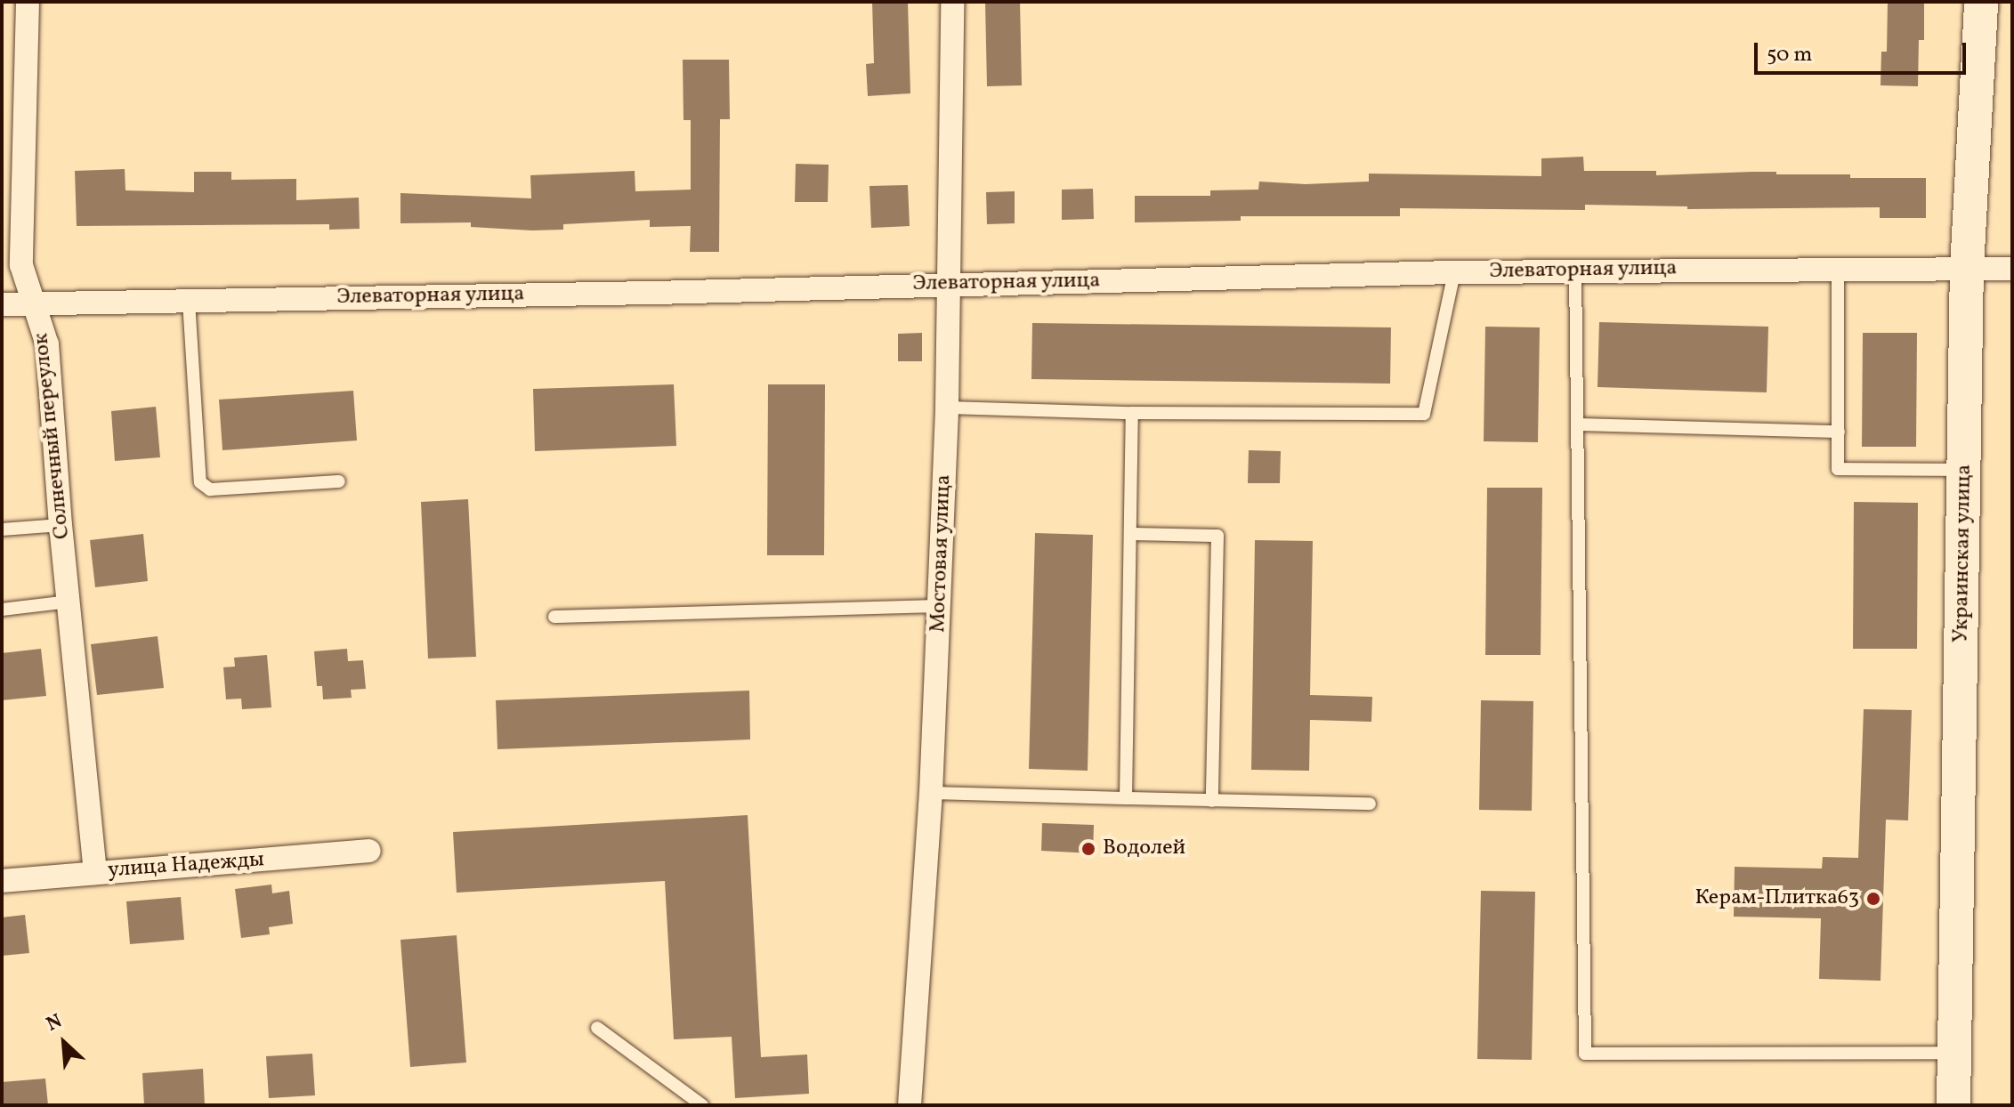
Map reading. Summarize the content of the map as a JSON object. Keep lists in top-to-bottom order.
{
  "streets": {
    "street": [
      "Элеваторная улица",
      "Солнечный переулок",
      "Мостовая улица",
      "Украинская улица",
      "улица Надежды"
    ]
  },
  "crossings": [
    ["Элеваторная улица", "Солнечный переулок"],
    ["Элеваторная улица", "Мостовая улица"],
    ["Элеваторная улица", "Украинская улица"],
    ["Солнечный переулок", "улица Надежды"]
  ],
  "places": ["Водолей", "Керам-Плитка63"],
  "scale_bar": "50 m",
  "north": "top left"
}
